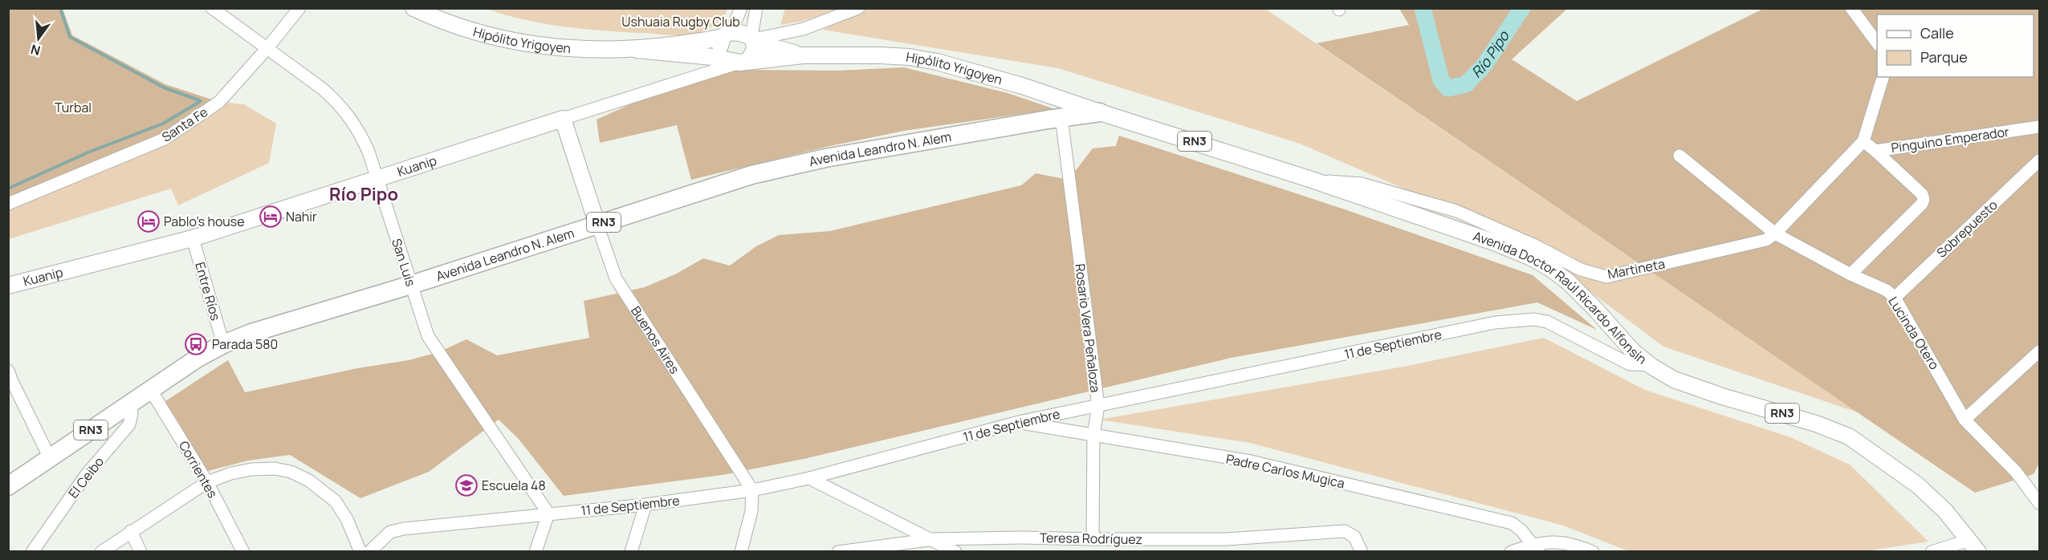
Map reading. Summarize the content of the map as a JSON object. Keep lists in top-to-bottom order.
{
  "streets": {
    "highway": ["RN3", "Avenida Leandro N. Alem"],
    "main road": [
      "Hipólito Yrigoyen",
      "Kuanip",
      "Avenida Doctor Raúl Ricardo Alfonsín",
      "Buenos Aires"
    ],
    "street": [
      "Santa Fe",
      "Pinguino Emperador",
      "Sobrepuesto",
      "San Luis",
      "Martineta",
      "Entre Ríos",
      "Rosario Vera Peñaloza",
      "Lucinda Otero",
      "11 de Septiembre",
      "Corrientes",
      "Padre Carlos Mugica",
      "El Ceibo",
      "Teresa Rodríguez"
    ]
  },
  "crossings": [
    ["Hipólito Yrigoyen", "Avenida Leandro N. Alem"],
    ["Hipólito Yrigoyen", "Kuanip"],
    ["Hipólito Yrigoyen", "Avenida Doctor Raúl Ricardo Alfonsín"],
    ["Santa Fe", "San Luis"],
    ["Pinguino Emperador", "Martineta"],
    ["Avenida Leandro N. Alem", "San Luis"],
    ["Avenida Leandro N. Alem", "Entre Ríos"],
    ["Avenida Leandro N. Alem", "Avenida Doctor Raúl Ricardo Alfonsín"],
    ["Avenida Leandro N. Alem", "Rosario Vera Peñaloza"],
    ["Avenida Leandro N. Alem", "Buenos Aires"],
    ["Avenida Leandro N. Alem", "Corrientes"],
    ["Avenida Leandro N. Alem", "El Ceibo"],
    ["Kuanip", "San Luis"],
    ["Kuanip", "Entre Ríos"],
    ["Kuanip", "Buenos Aires"],
    ["Sobrepuesto", "Lucinda Otero"],
    ["San Luis", "11 de Septiembre"],
    ["Martineta", "Avenida Doctor Raúl Ricardo Alfonsín"],
    ["Martineta", "Lucinda Otero"],
    ["Avenida Doctor Raúl Ricardo Alfonsín", "11 de Septiembre"],
    ["Rosario Vera Peñaloza", "11 de Septiembre"],
    ["Rosario Vera Peñaloza", "Padre Carlos Mugica"],
    ["Rosario Vera Peñaloza", "Teresa Rodríguez"],
    ["Buenos Aires", "11 de Septiembre"],
    ["11 de Septiembre", "Padre Carlos Mugica"]
  ],
  "districts": ["Río Pipo"],
  "water": ["Río Pipo"],
  "parks": ["Ushuaia Rugby Club", "Turbal"],
  "places": {
    "hotel": ["Nahir", "Pablo's house"],
    "bus stop": ["Parada 580"],
    "school or university": ["Escuela 48"]
  },
  "legend": ["Calle", "Parque"],
  "north": "bottom"
}
